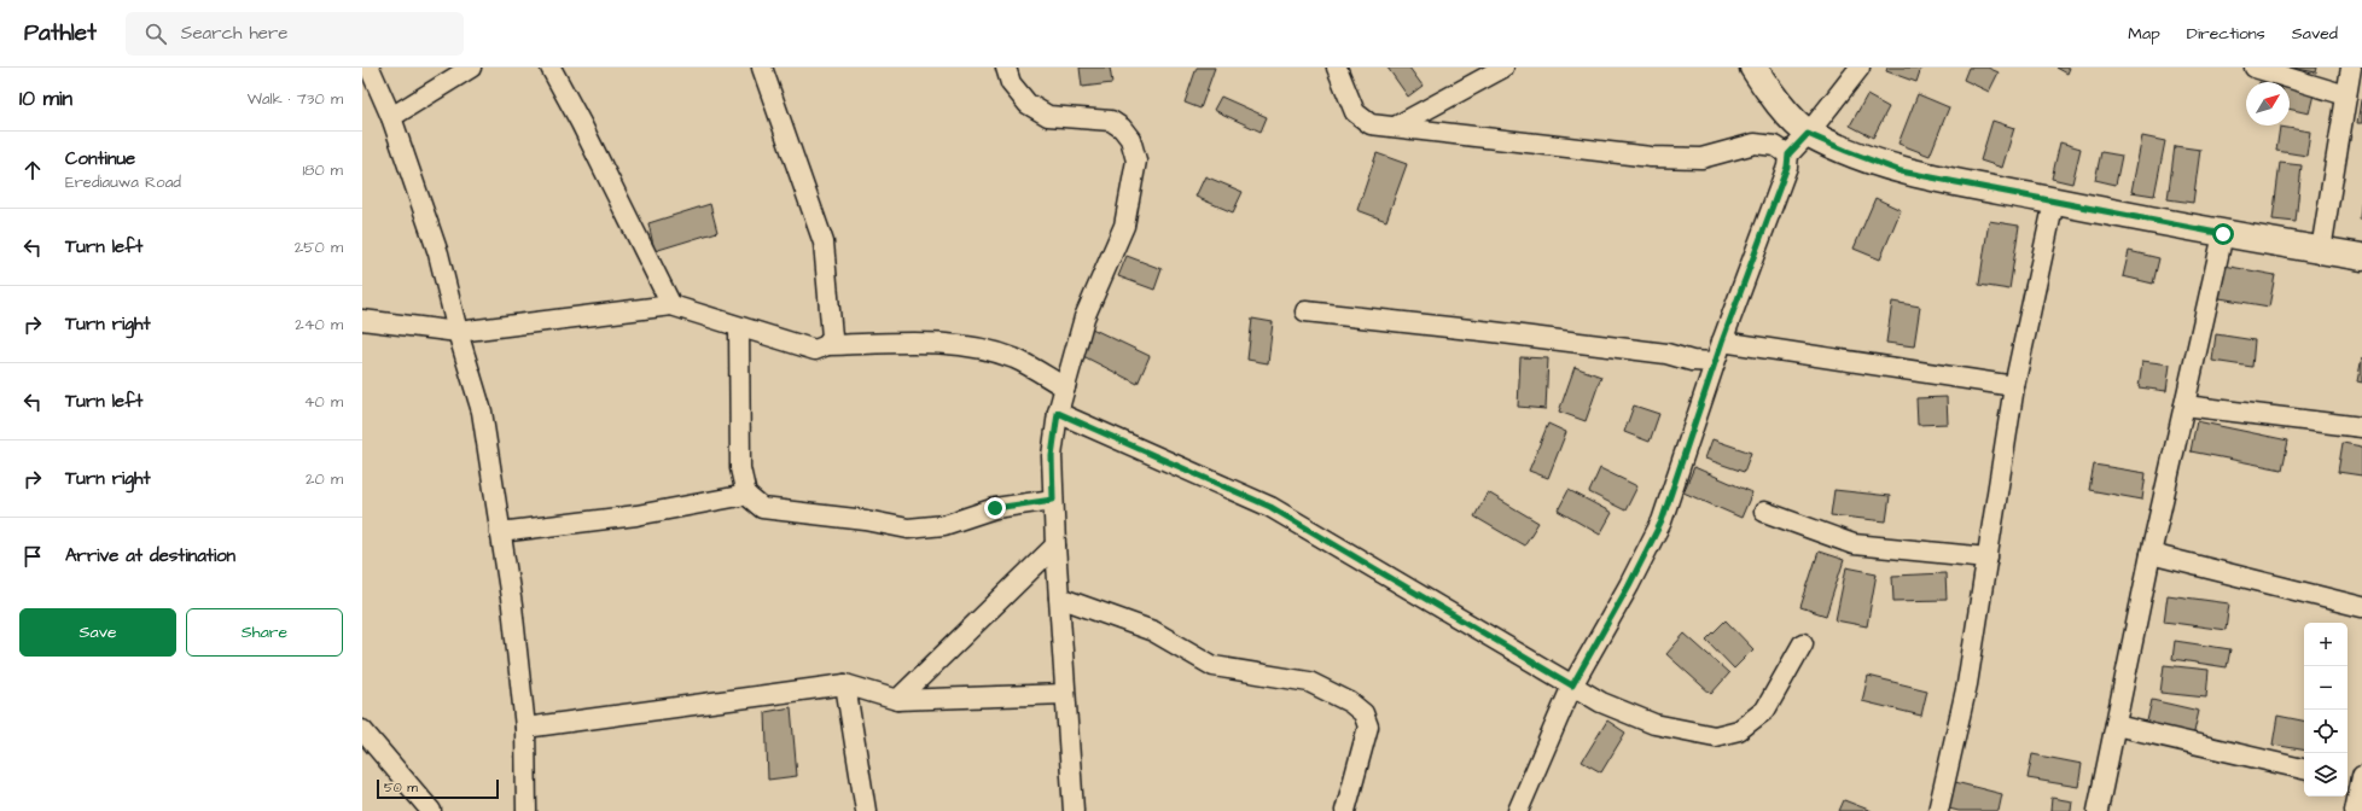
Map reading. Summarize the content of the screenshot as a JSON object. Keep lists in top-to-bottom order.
{
  "scale_bar": "50 m",
  "north": "top right",
  "page": {
    "header": "Pathlet",
    "search": "Search here",
    "nav": ["Map", "Directions", "Saved"],
    "heading": ["10 min", "Walk · 730 m"],
    "list": [
      ["Continue", "Erediauwa Road", "180 m"],
      ["Turn left", "250 m"],
      ["Turn right", "240 m"],
      ["Turn left", "40 m"],
      ["Turn right", "20 m"],
      "Arrive at destination"
    ],
    "buttons": ["Save", "Share"],
    "map_buttons": ["+", "−"],
    "scale": "50 m"
  }
}
